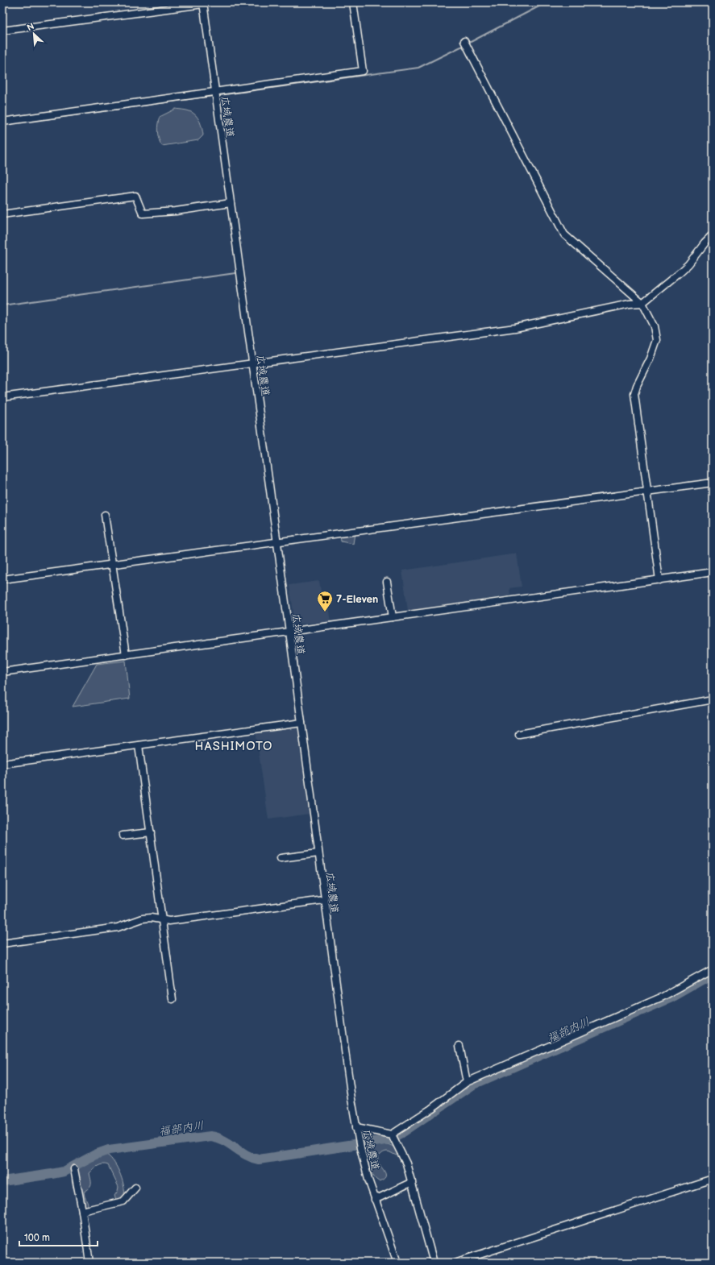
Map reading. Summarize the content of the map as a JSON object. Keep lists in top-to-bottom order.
{
  "streets": {
    "street": ["広域農道"]
  },
  "districts": ["HASHIMOTO"],
  "water": ["福部内川"],
  "places": {
    "supermarket": ["7-Eleven"]
  },
  "scale_bar": "100 m",
  "north": "top left"
}
